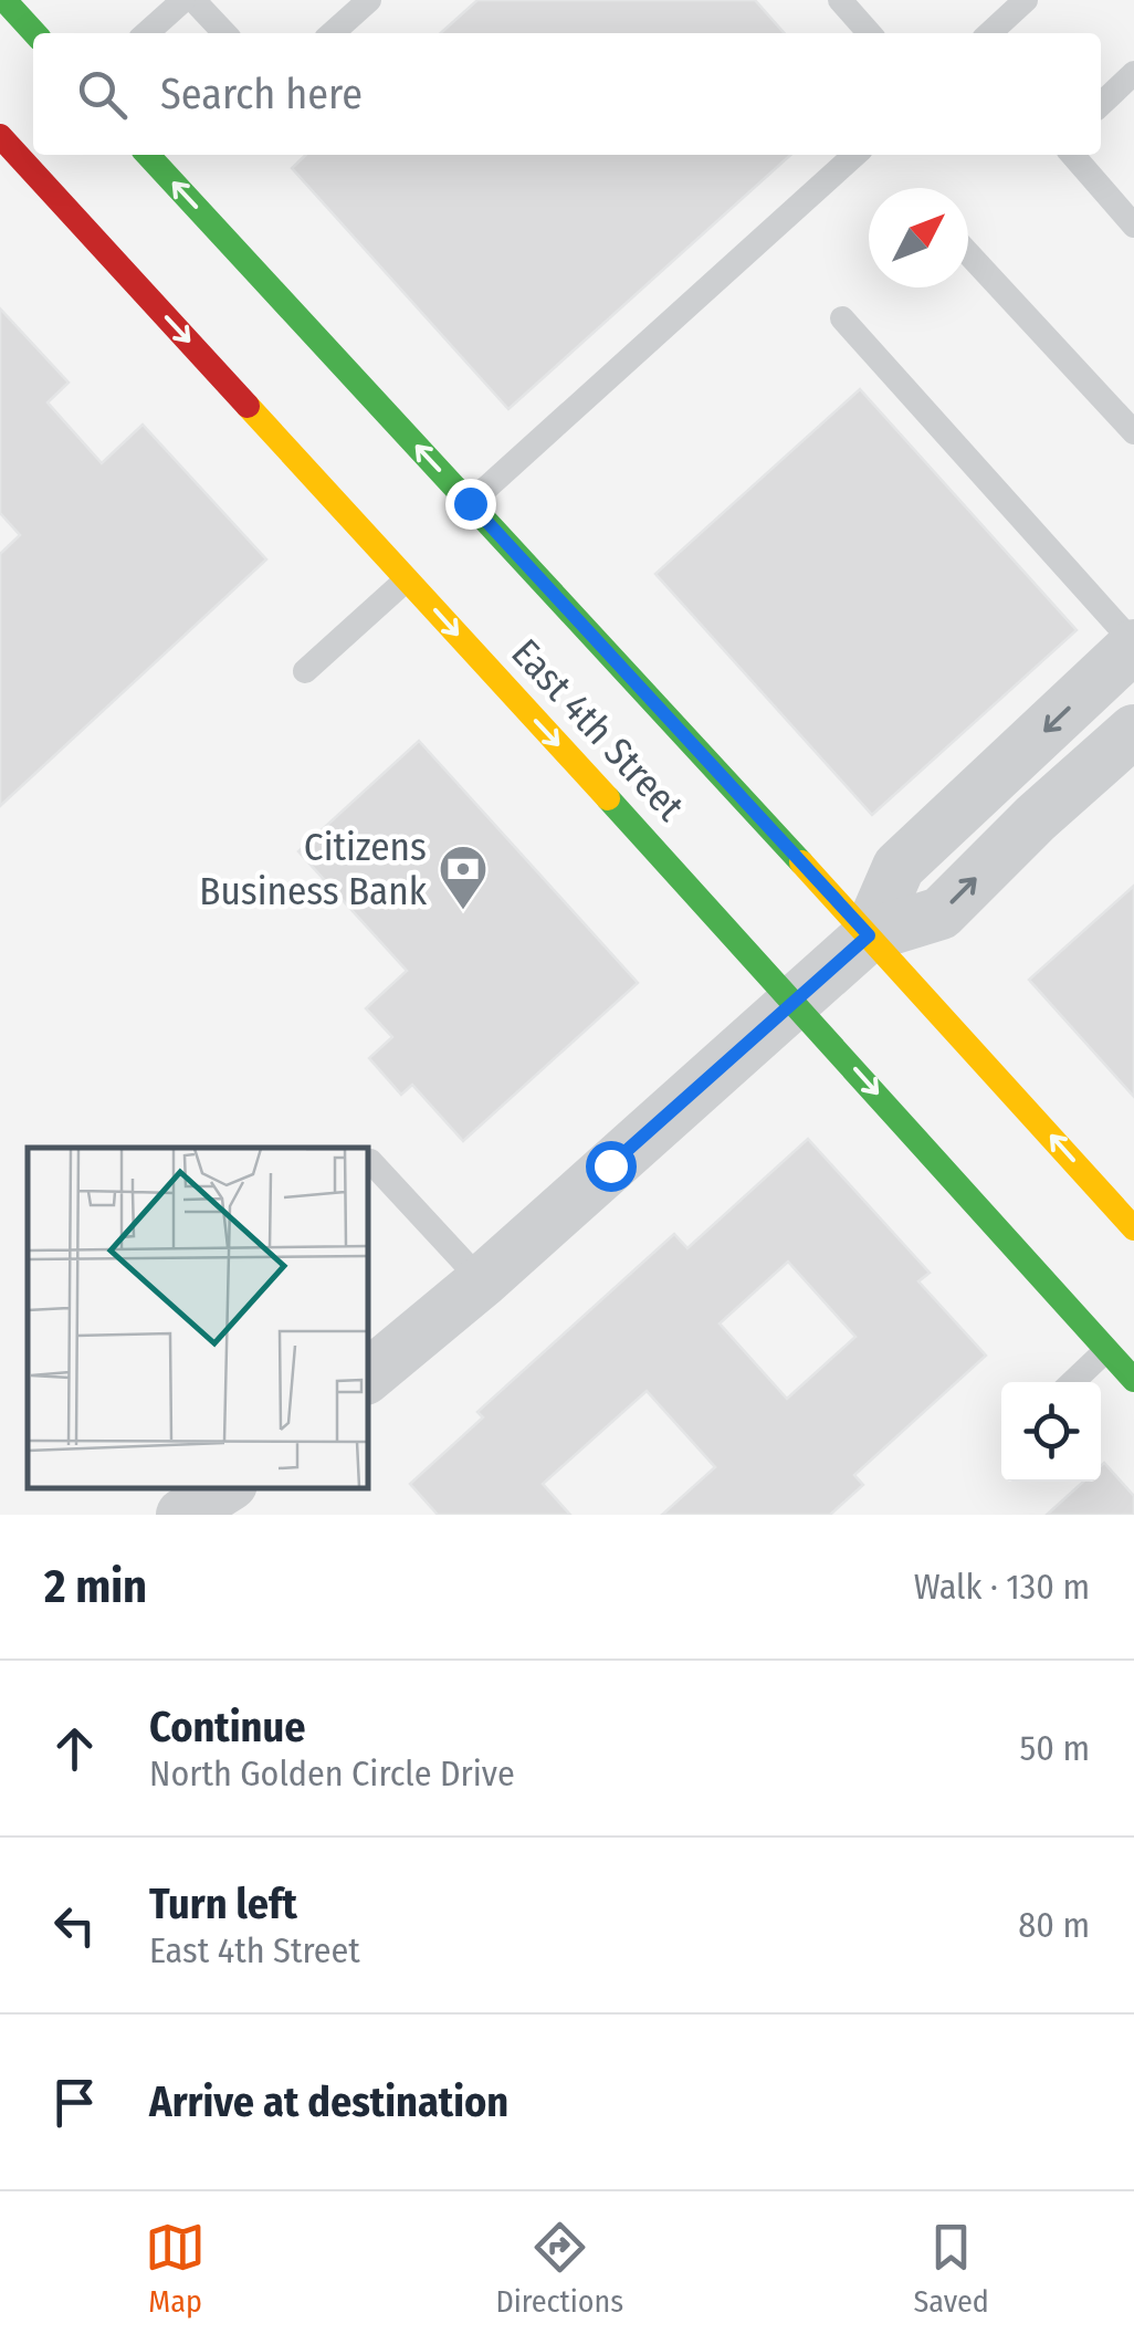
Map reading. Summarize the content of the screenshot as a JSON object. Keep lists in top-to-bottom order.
{
  "streets": {
    "main road": ["East 4th Street"]
  },
  "places": {
    "bank": ["Citizens Business Bank"]
  },
  "north": "top right",
  "page": {
    "search": "Search here",
    "heading": ["2 min", "Walk · 130 m"],
    "list": [
      ["Continue", "North Golden Circle Drive", "50 m"],
      ["Turn left", "East 4th Street", "80 m"],
      "Arrive at destination"
    ],
    "nav": ["Map", "Directions", "Saved"]
  }
}
